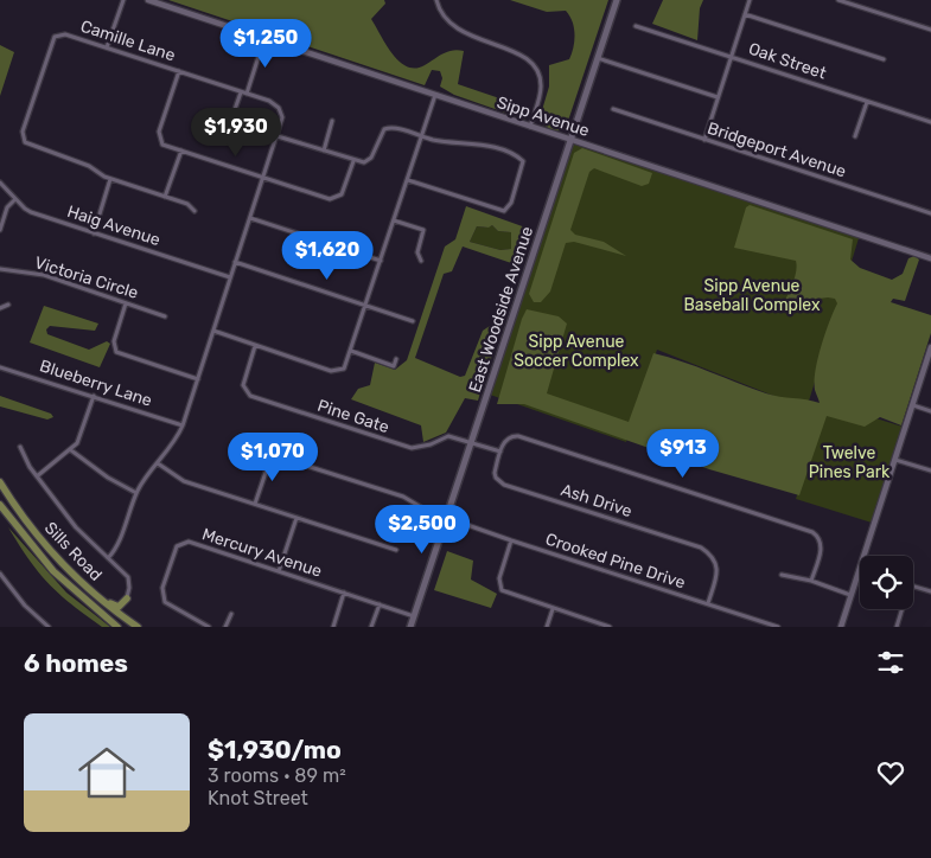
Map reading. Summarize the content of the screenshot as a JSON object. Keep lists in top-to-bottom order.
{
  "streets": {
    "main road": ["East Woodside Avenue", "Sills Road"],
    "street": [
      "Camille Lane",
      "Oak Street",
      "Sipp Avenue",
      "Bridgeport Avenue",
      "Haig Avenue",
      "Victoria Circle",
      "Blueberry Lane",
      "Pine Gate",
      "Ash Drive",
      "Mercury Avenue",
      "Crooked Pine Drive"
    ]
  },
  "crossings": [
    ["Camille Lane", "Haig Avenue"],
    ["Camille Lane", "Blueberry Lane"],
    ["Sipp Avenue", "East Woodside Avenue"],
    ["East Woodside Avenue", "Pine Gate"],
    ["East Woodside Avenue", "Mercury Avenue"],
    ["East Woodside Avenue", "Crooked Pine Drive"],
    ["Pine Gate", "Ash Drive"],
    ["Ash Drive", "Crooked Pine Drive"]
  ],
  "parks": ["Sipp Avenue Baseball Complex", "Sipp Avenue Soccer Complex", "Twelve Pines Park"],
  "page": {
    "price": [
      "$1,250",
      "$1,930",
      "$1,620",
      "$913",
      "$1,070",
      "$2,500"
    ],
    "heading": "6 homes",
    "list": [
      {
        "name": "$1,930/mo",
        "note": "3 rooms · 89 m² · Knot Street"
      }
    ]
  }
}
